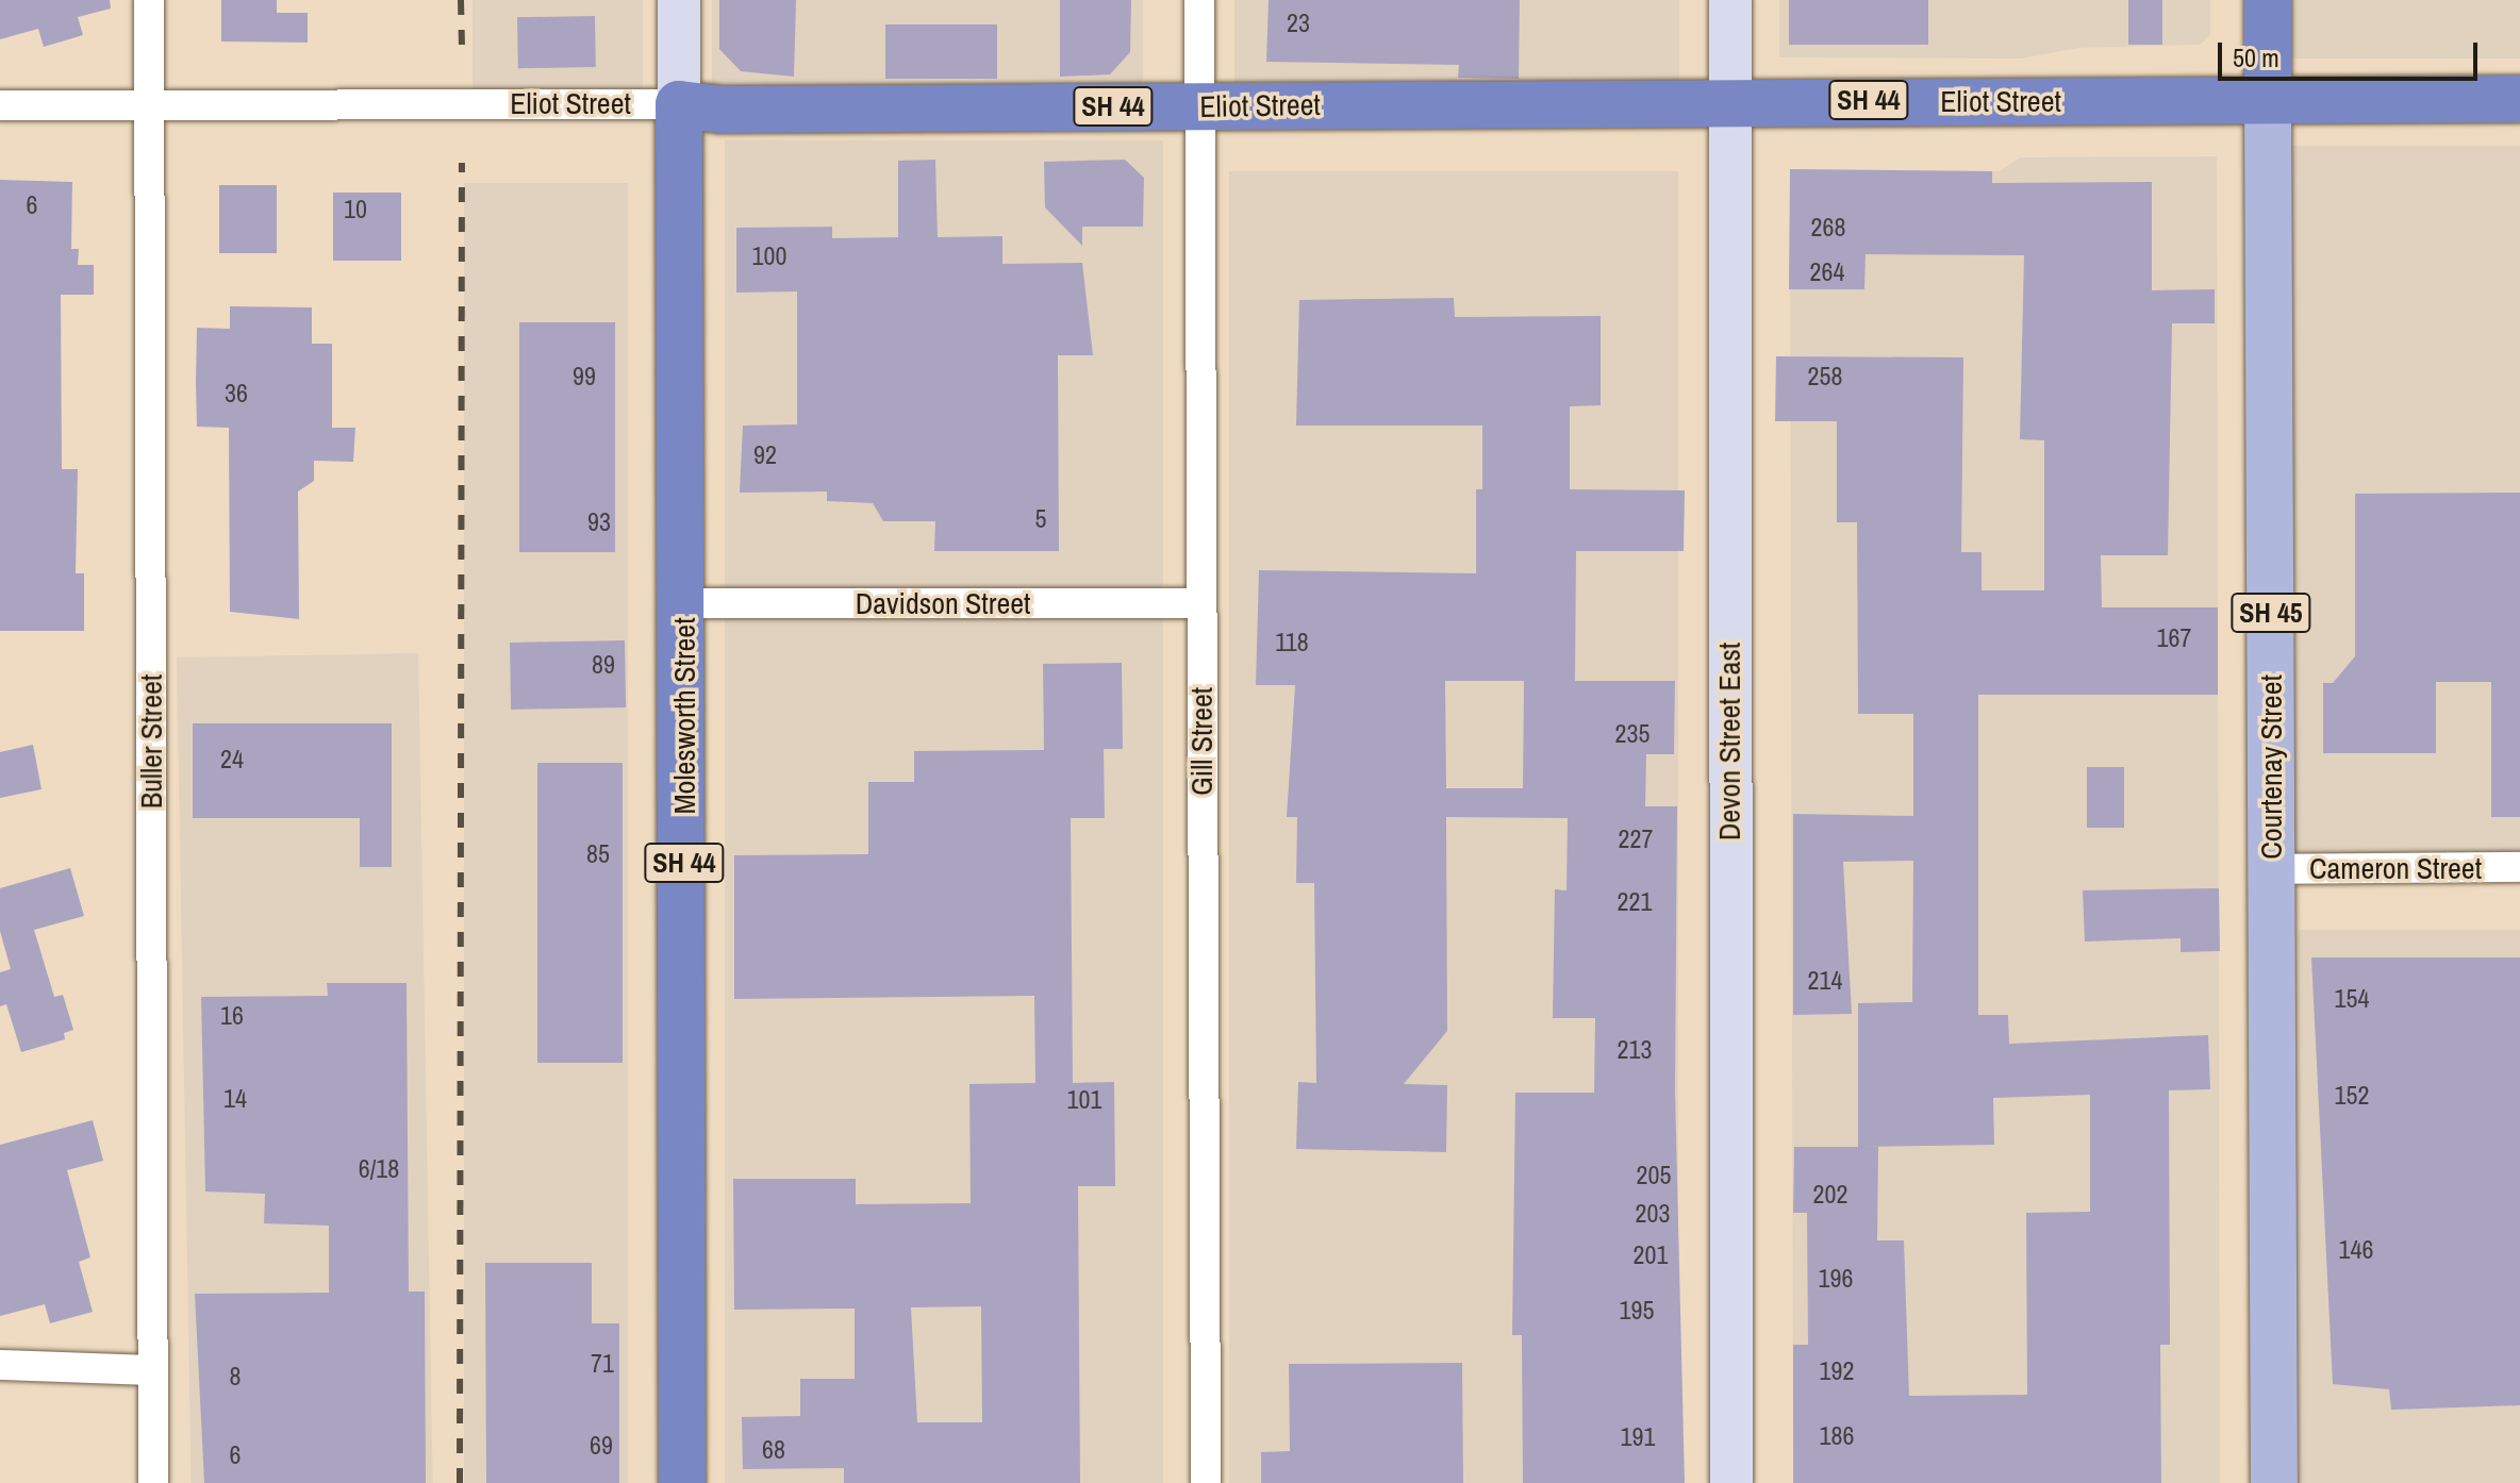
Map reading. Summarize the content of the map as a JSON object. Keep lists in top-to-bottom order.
{
  "streets": {
    "highway": [
      "SH 44",
      "Eliot Street",
      "Molesworth Street",
      "Courtenay Street"
    ],
    "main road": ["SH 45"],
    "street": [
      "Davidson Street",
      "Buller Street",
      "Gill Street",
      "Devon Street East",
      "Cameron Street"
    ]
  },
  "crossings": [
    ["Eliot Street", "Molesworth Street"],
    ["Eliot Street", "Buller Street"],
    ["Eliot Street", "Gill Street"],
    ["Eliot Street", "Devon Street East"],
    ["Eliot Street", "Courtenay Street"],
    ["Davidson Street", "Molesworth Street"],
    ["Davidson Street", "Gill Street"],
    ["Courtenay Street", "Cameron Street"]
  ],
  "house_numbers": [
    "23",
    "6",
    "10",
    "268",
    "100",
    "264",
    "99",
    "258",
    "36",
    "92",
    "5",
    "93",
    "167",
    "118",
    "89",
    "235",
    "24",
    "227",
    "85",
    "221",
    "214",
    "154",
    "16",
    "213",
    "152",
    "14",
    "101",
    "6/18",
    "205",
    "202",
    "203",
    "146",
    "201",
    "196",
    "195",
    "71",
    "192",
    "8",
    "186",
    "191",
    "69",
    "68",
    "6"
  ],
  "scale_bar": "50 m"
}
